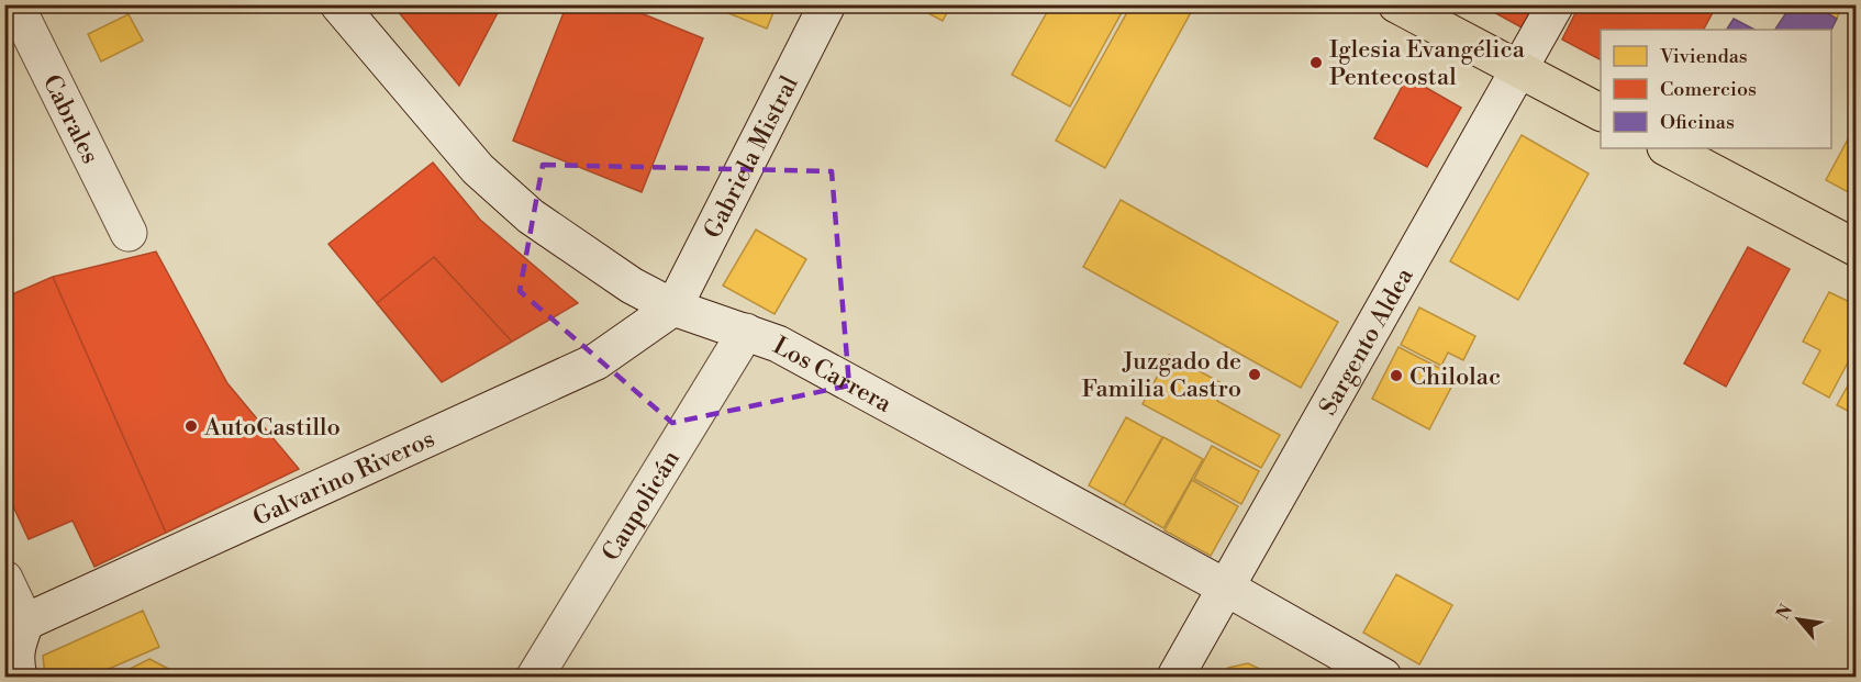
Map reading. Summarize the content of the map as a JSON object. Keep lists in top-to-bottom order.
{
  "streets": {
    "main road": [
      "Cabrales",
      "Gabriela Mistral",
      "Sargento Aldea",
      "Los Carrera",
      "Galvarino Riveros",
      "Caupolicán"
    ]
  },
  "crossings": [
    ["Gabriela Mistral", "Los Carrera"],
    ["Gabriela Mistral", "Galvarino Riveros"],
    ["Sargento Aldea", "Los Carrera"],
    ["Los Carrera", "Galvarino Riveros"],
    ["Los Carrera", "Caupolicán"]
  ],
  "places": [
    "Iglesia Evangélica Pentecostal",
    "Juzgado de Familia Castro",
    "Chilolac",
    "AutoCastillo"
  ],
  "legend": ["Viviendas", "Comercios", "Oficinas"],
  "north": "top left"
}
